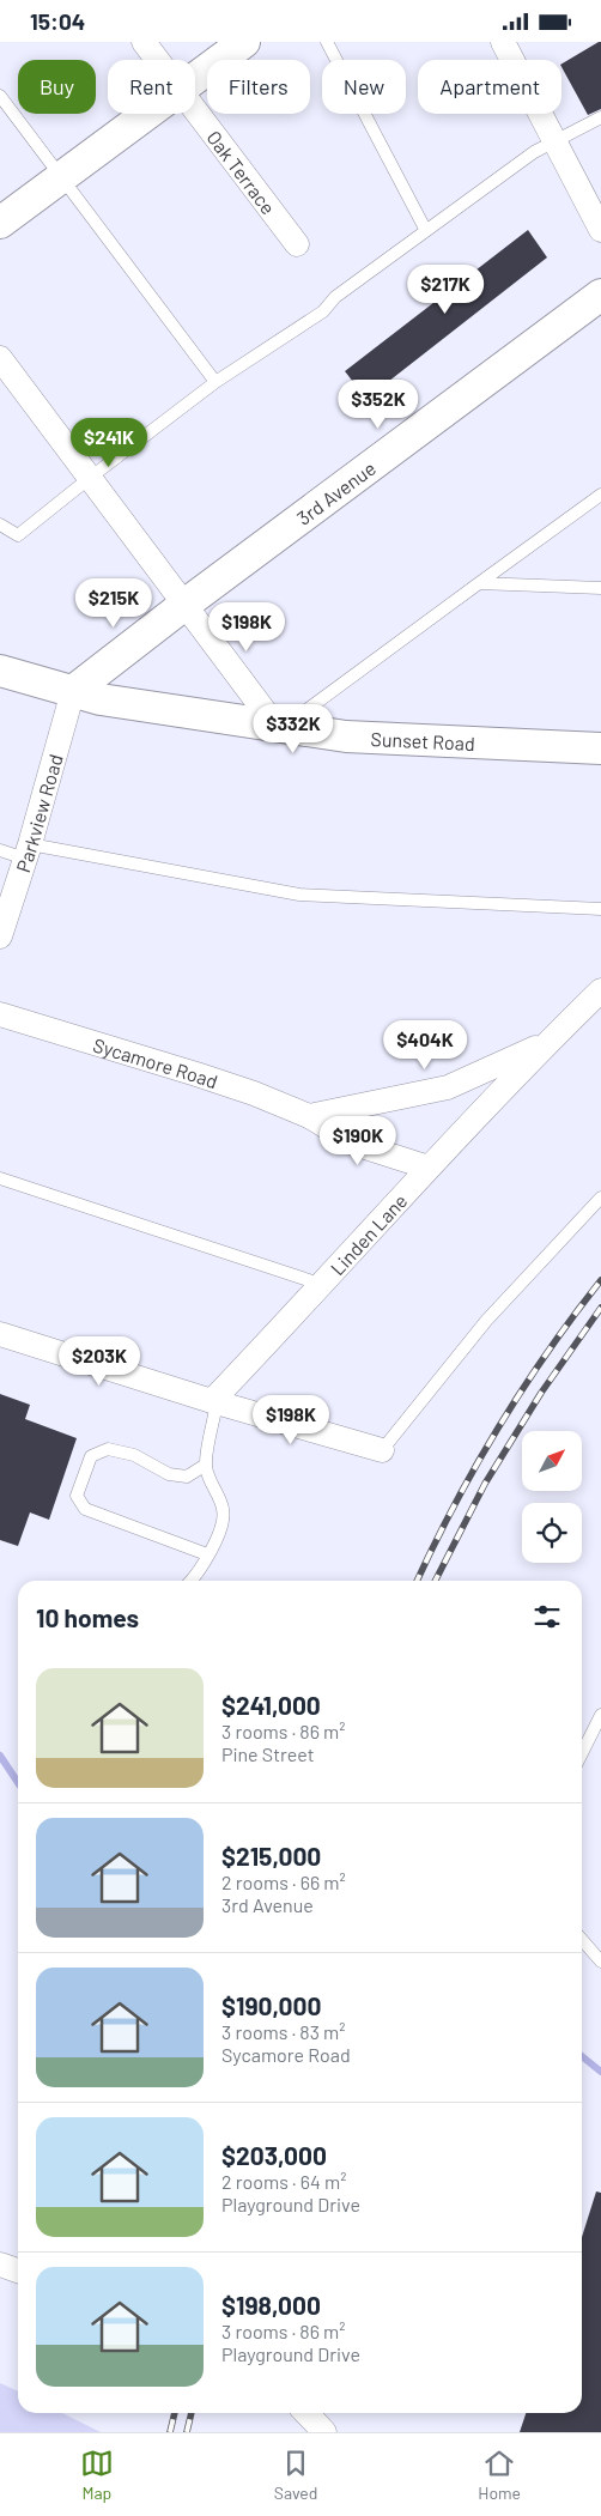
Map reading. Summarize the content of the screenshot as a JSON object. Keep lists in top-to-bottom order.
{
  "streets": {
    "street": [
      "Oak Terrace",
      "3rd Avenue",
      "Sunset Road",
      "Parkview Road",
      "Sycamore Road",
      "Linden Lane"
    ]
  },
  "crossings": [
    ["3rd Avenue", "Sunset Road"],
    ["3rd Avenue", "Parkview Road"],
    ["Sunset Road", "Parkview Road"],
    ["Sycamore Road", "Linden Lane"]
  ],
  "north": "top right",
  "page": {
    "status": "15:04",
    "chip": [
      "Buy",
      "Rent",
      "Filters",
      "New",
      "Apartment"
    ],
    "price": [
      "$217K",
      "$352K",
      "$241K",
      "$215K",
      "$198K",
      "$332K",
      "$404K",
      "$190K",
      "$203K",
      "$198K"
    ],
    "heading": "10 homes",
    "list": [
      {
        "name": "$241,000",
        "note": "3 rooms · 86 m² · Pine Street"
      },
      {
        "name": "$215,000",
        "note": "2 rooms · 66 m² · 3rd Avenue"
      },
      {
        "name": "$190,000",
        "note": "3 rooms · 83 m² · Sycamore Road"
      },
      {
        "name": "$203,000",
        "note": "2 rooms · 64 m² · Playground Drive"
      },
      {
        "name": "$198,000",
        "note": "3 rooms · 86 m² · Playground Drive"
      }
    ],
    "tabs": ["Map", "Saved", "Home"]
  }
}
